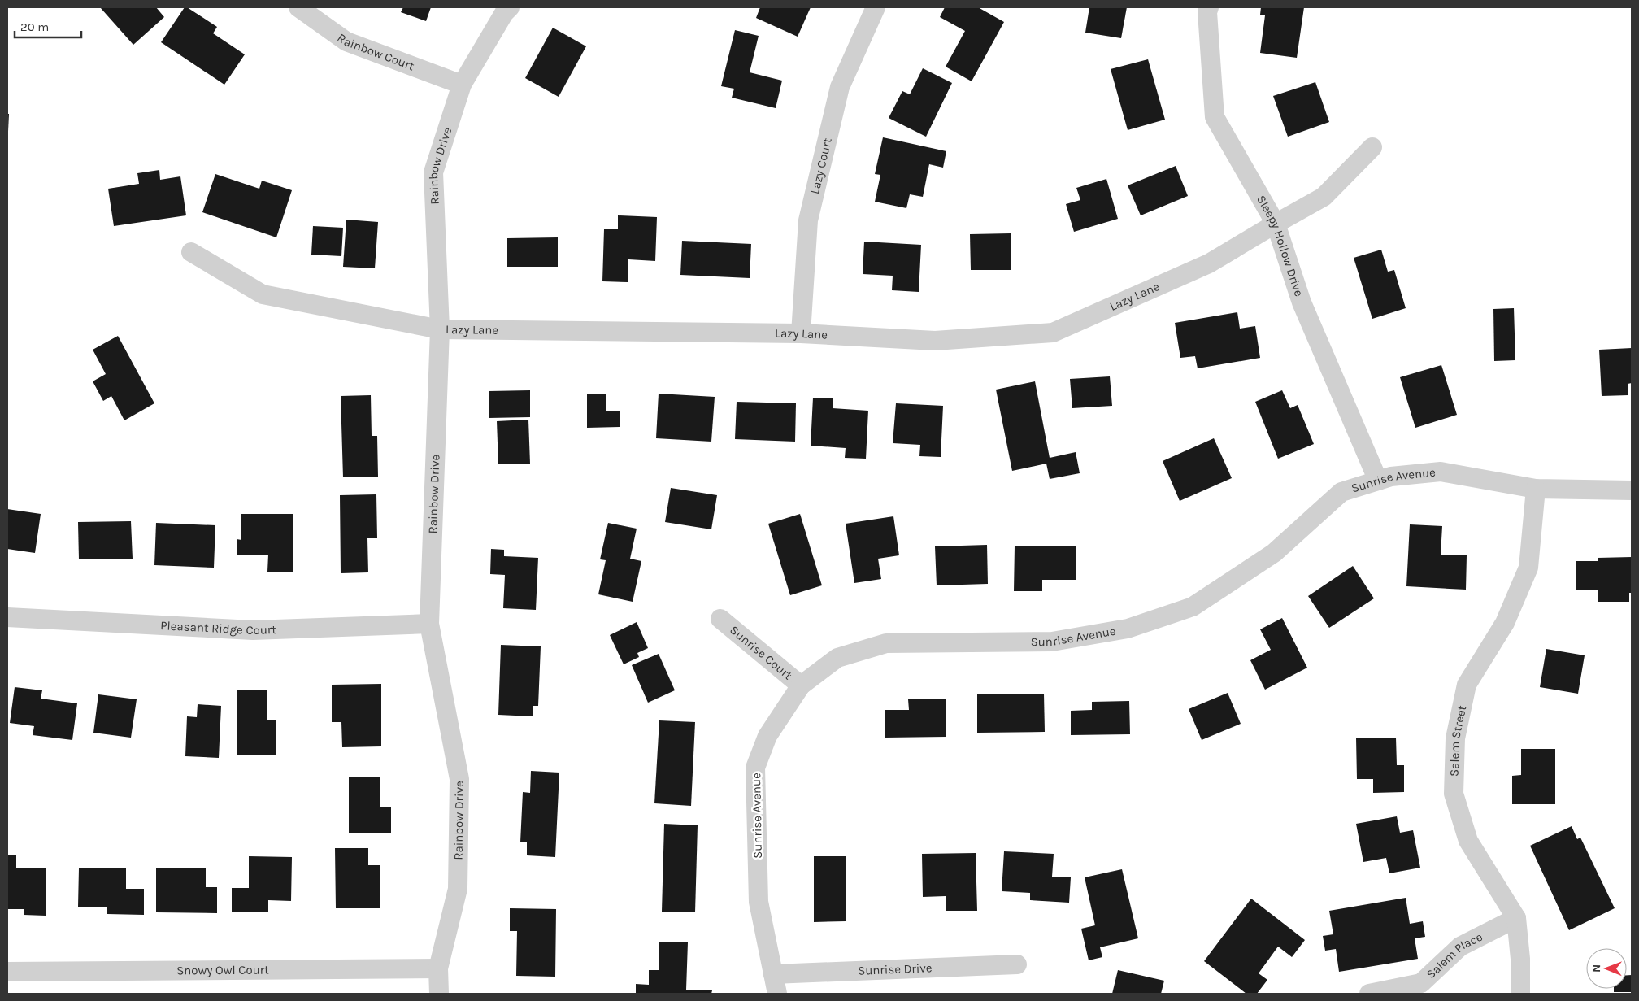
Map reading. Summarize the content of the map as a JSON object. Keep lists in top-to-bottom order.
{
  "streets": {
    "street": [
      "Rainbow Court",
      "Rainbow Drive",
      "Lazy Court",
      "Sleepy Hollow Drive",
      "Lazy Lane",
      "Sunrise Avenue",
      "Pleasant Ridge Court",
      "Sunrise Court",
      "Salem Street",
      "Salem Place",
      "Sunrise Drive",
      "Snowy Owl Court"
    ]
  },
  "crossings": [
    ["Rainbow Court", "Rainbow Drive"],
    ["Rainbow Drive", "Lazy Lane"],
    ["Rainbow Drive", "Pleasant Ridge Court"],
    ["Rainbow Drive", "Snowy Owl Court"],
    ["Lazy Court", "Lazy Lane"],
    ["Sleepy Hollow Drive", "Lazy Lane"],
    ["Sleepy Hollow Drive", "Sunrise Avenue"],
    ["Sunrise Avenue", "Sunrise Court"],
    ["Sunrise Avenue", "Salem Street"],
    ["Sunrise Avenue", "Sunrise Drive"],
    ["Salem Street", "Salem Place"]
  ],
  "scale_bar": "20 m",
  "north": "left"
}
